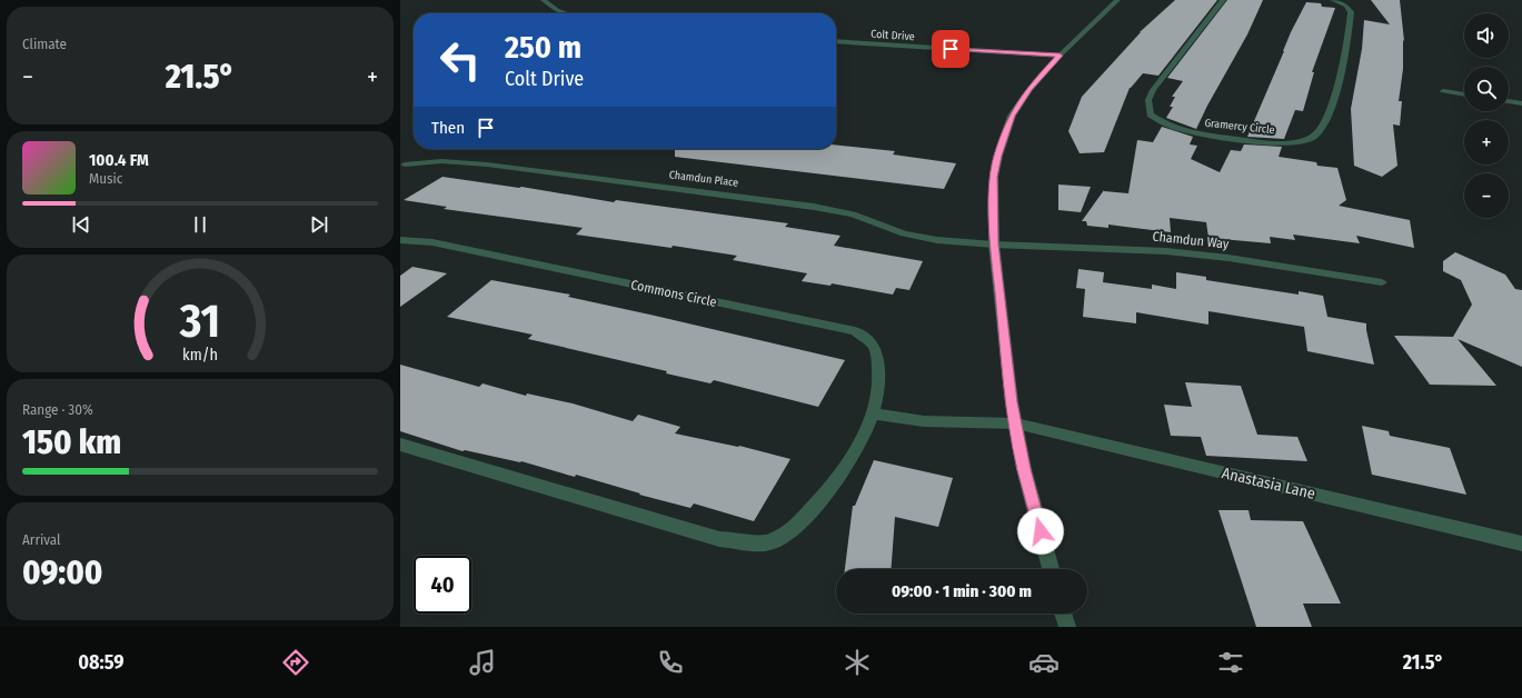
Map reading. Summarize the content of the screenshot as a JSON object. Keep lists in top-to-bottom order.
{
  "streets": {
    "street": [
      "Colt Drive",
      "Gramercy Circle",
      "Chamdun Place",
      "Chamdun Way",
      "Commons Circle",
      "Anastasia Lane"
    ]
  },
  "crossings": [
    ["Chamdun Place", "Chamdun Way"]
  ],
  "page": {
    "tile": [
      "Climate",
      ["Range · 30%", "150 km"],
      ["Arrival", "09:00"]
    ],
    "map_buttons": ["+", "−"],
    "turn": ["250 m", "Colt Drive"],
    "heat": ["−", "21.5°", "+"],
    "then": "Then",
    "song": ["100.4 FM", "Music"],
    "limit": "40",
    "trip": "09:00 · 1 min · 300 m",
    "tabs": ["08:59", "21.5°"],
    "gauge": ["31", "km/h"]
  }
}
